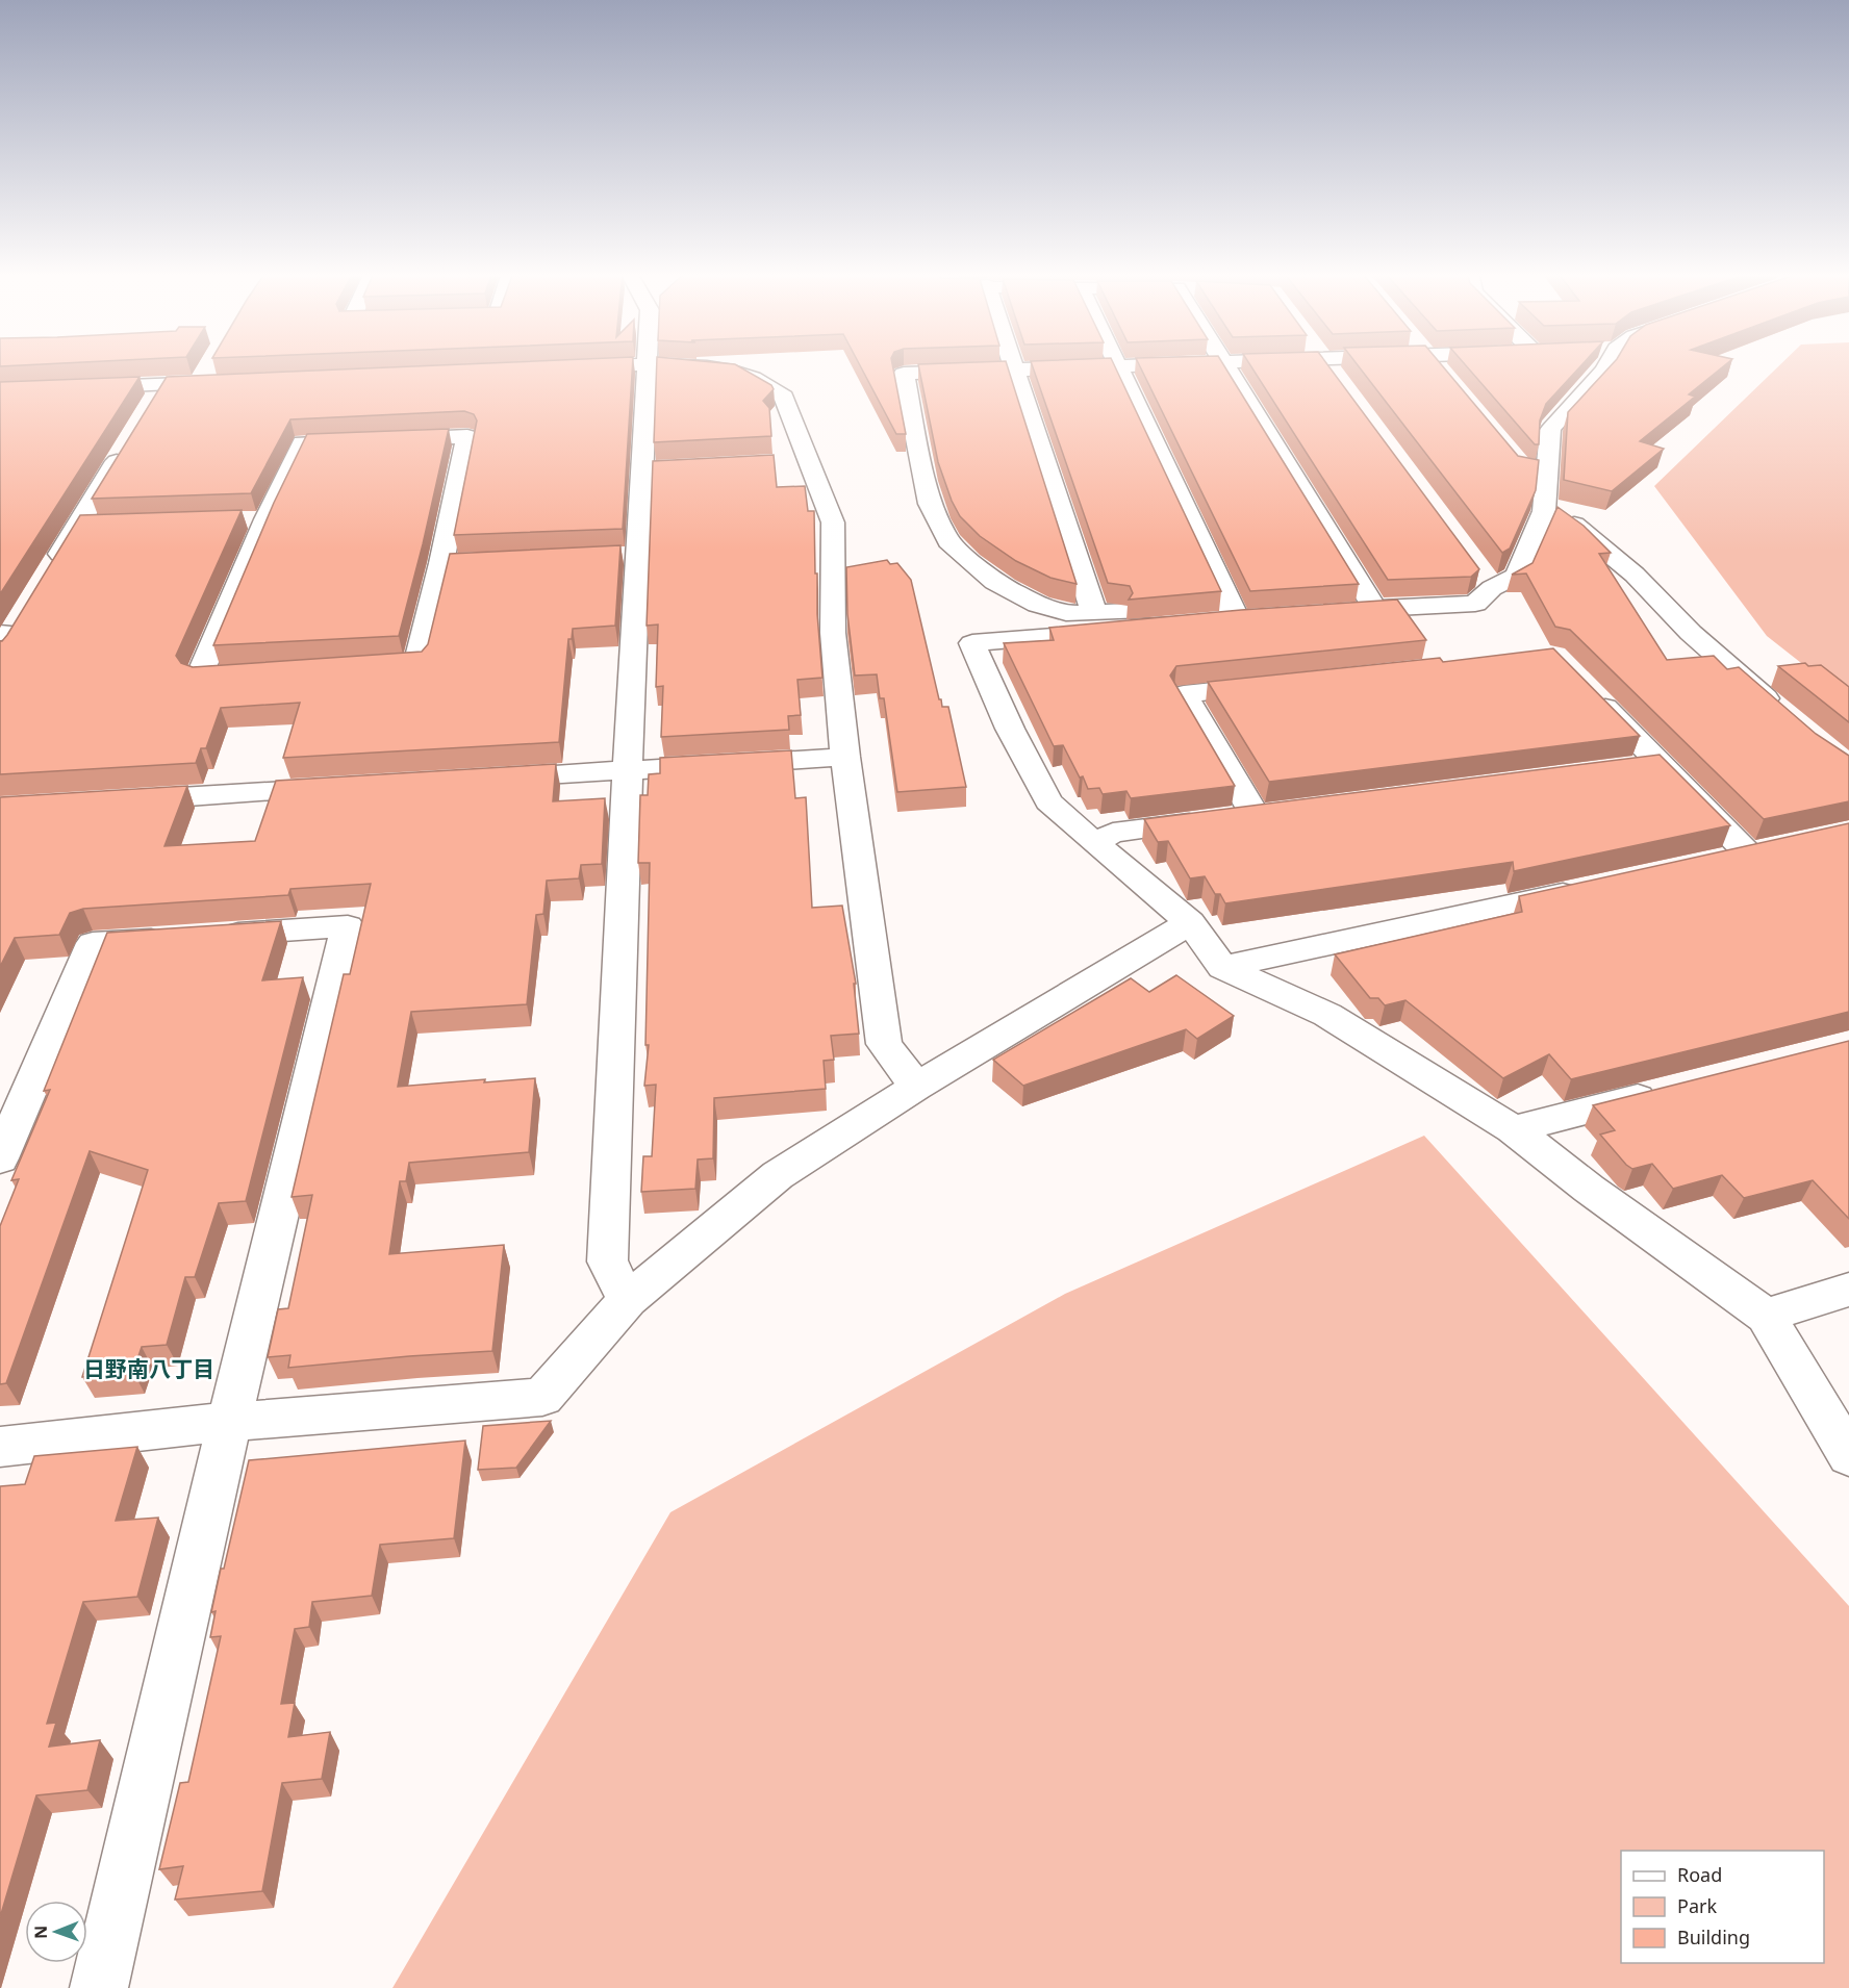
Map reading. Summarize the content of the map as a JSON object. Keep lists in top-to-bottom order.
{
  "districts": ["日野南八丁目"],
  "legend": ["Road", "Park", "Building"],
  "north": "left"
}
